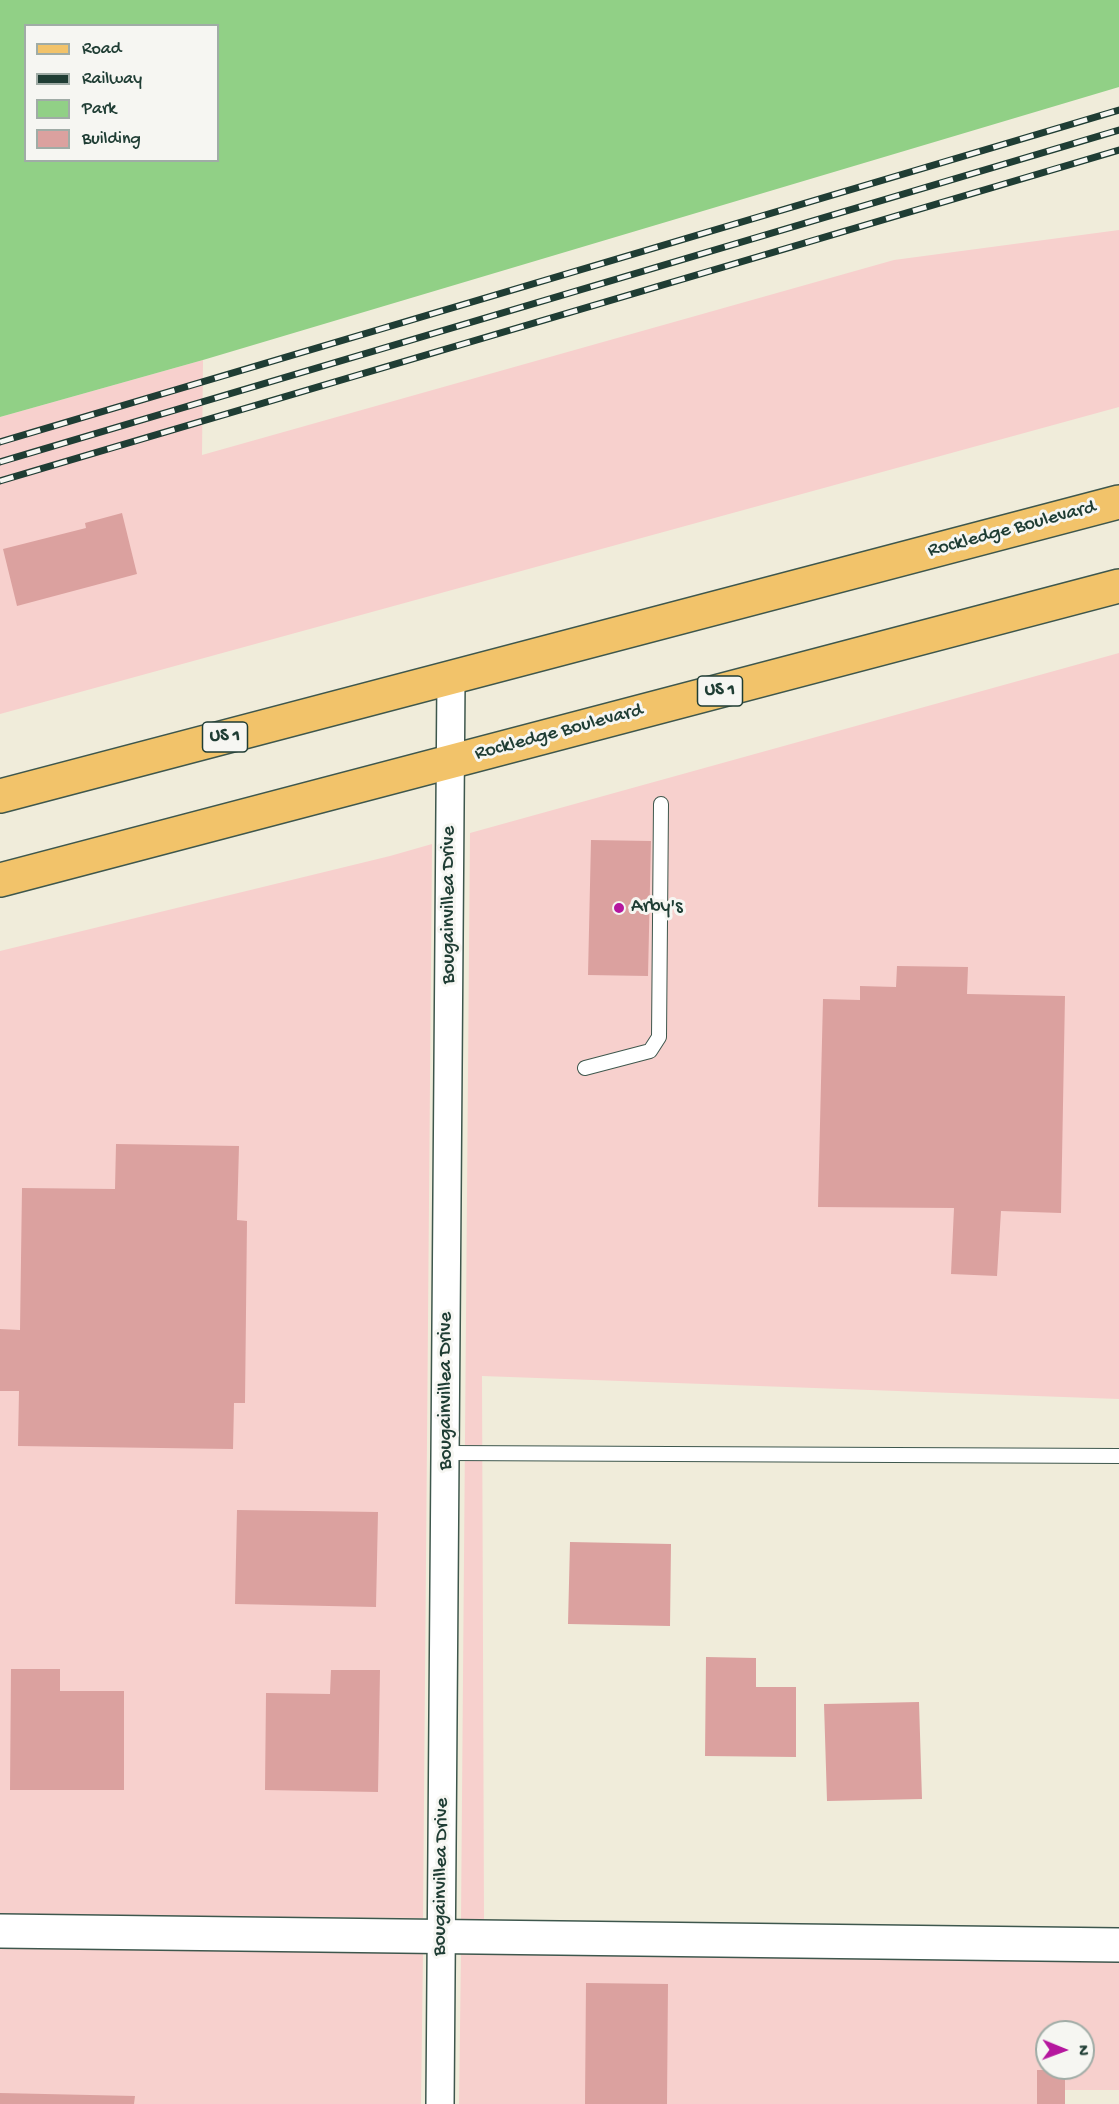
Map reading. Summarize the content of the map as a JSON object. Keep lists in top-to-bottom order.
{
  "streets": {
    "main road": ["Rockledge Boulevard", "US 1"],
    "street": ["Bougainvillea Drive"]
  },
  "crossings": [
    ["Rockledge Boulevard", "Bougainvillea Drive"]
  ],
  "places": ["Arby's"],
  "legend": [
    "Road",
    "Railway",
    "Park",
    "Building"
  ],
  "north": "right"
}
